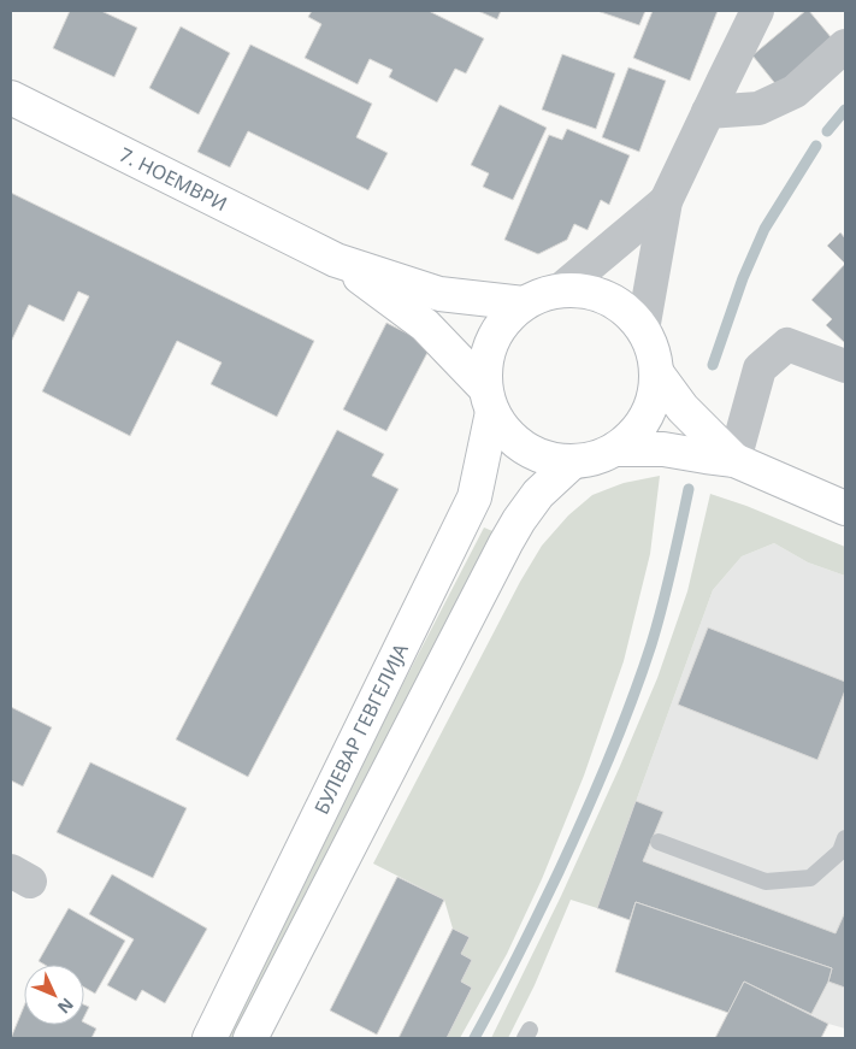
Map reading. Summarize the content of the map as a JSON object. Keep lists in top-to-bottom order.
{
  "streets": {
    "main road": ["7. НОЕМВРИ", "БУЛЕВАР ГЕВГЕЛИЈА"]
  },
  "crossings": [
    ["7. НОЕМВРИ", "БУЛЕВАР ГЕВГЕЛИЈА"]
  ],
  "north": "bottom right"
}
